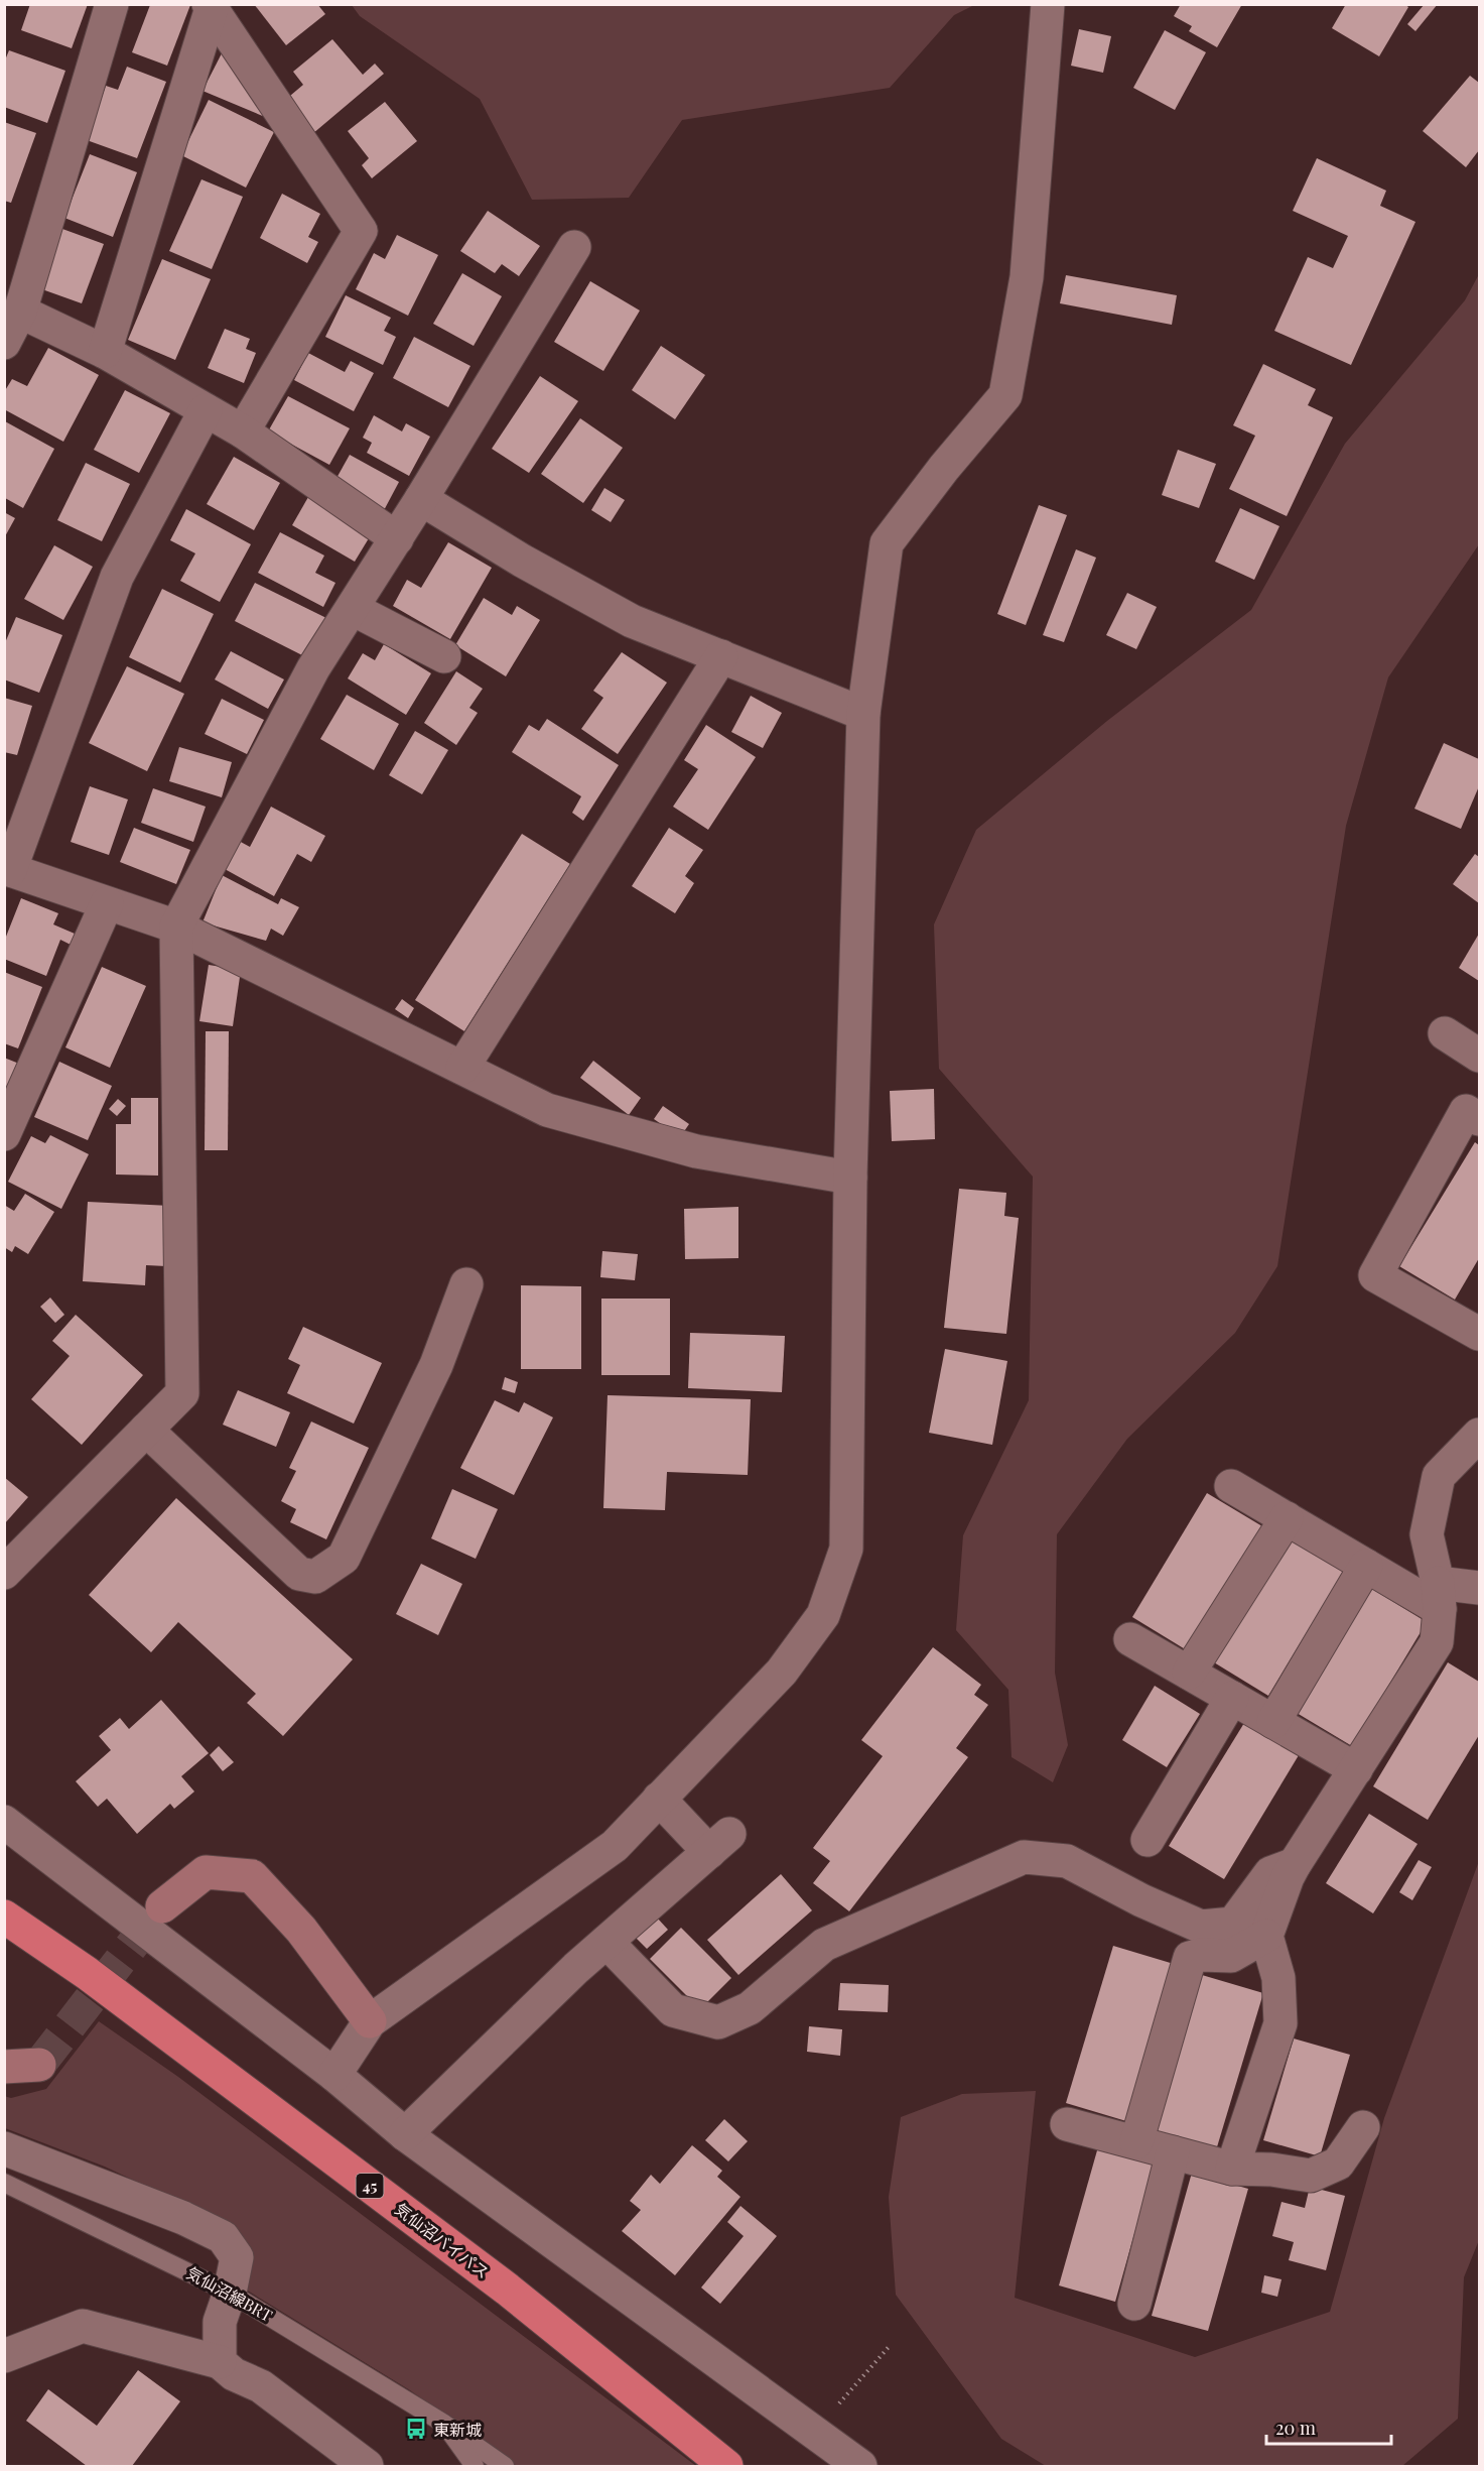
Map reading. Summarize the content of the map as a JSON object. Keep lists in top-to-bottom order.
{
  "streets": {
    "highway": ["45", "気仙沼バイパス"],
    "lane": ["気仙沼線BRT"]
  },
  "places": {
    "bus stop": ["東新城"]
  },
  "scale_bar": "20 m"
}
